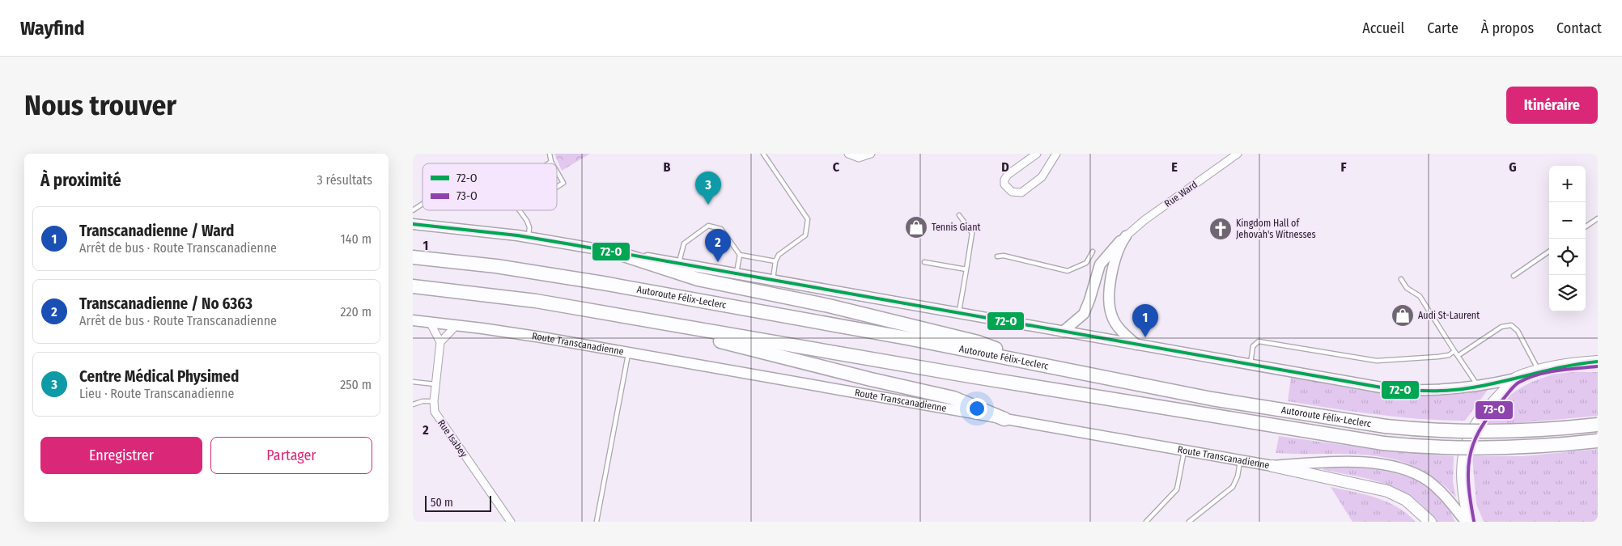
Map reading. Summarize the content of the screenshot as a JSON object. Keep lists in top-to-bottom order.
{
  "streets": {
    "highway": ["Autoroute Félix-Leclerc"],
    "main road": ["Route Transcanadienne"],
    "street": ["Rue Ward", "Rue Isabey"]
  },
  "places": {
    "shop": ["Tennis Giant", "Audi St-Laurent"],
    "church": ["Kingdom Hall of Jehovah's Witnesses"]
  },
  "lines": ["transit line 72-O", "transit line 73-O"],
  "legend": ["72-O", "73-O"],
  "scale_bar": "50 m",
  "page": {
    "header": "Wayfind",
    "nav": [
      "Accueil",
      "Carte",
      "À propos",
      "Contact"
    ],
    "buttons": [
      "Itinéraire",
      ["Enregistrer", "Partager"]
    ],
    "title": "Nous trouver",
    "heading": ["À proximité", "3 résultats"],
    "map_buttons": ["+", "−"],
    "pins": ["3", "2", "1"],
    "list": [
      {
        "mark": "1",
        "name": "Transcanadienne / Ward",
        "note": "Arrêt de bus · Route Transcanadienne",
        "value": "140 m"
      },
      {
        "mark": "2",
        "name": "Transcanadienne / No 6363",
        "note": "Arrêt de bus · Route Transcanadienne",
        "value": "220 m"
      },
      {
        "mark": "3",
        "name": "Centre Médical Physimed",
        "note": "Lieu · Route Transcanadienne",
        "value": "250 m"
      }
    ],
    "scale": "50 m"
  },
  "grid": {
    "columns": [
      "B",
      "C",
      "D",
      "E",
      "F",
      "G"
    ],
    "rows": ["1", "2"]
  }
}
